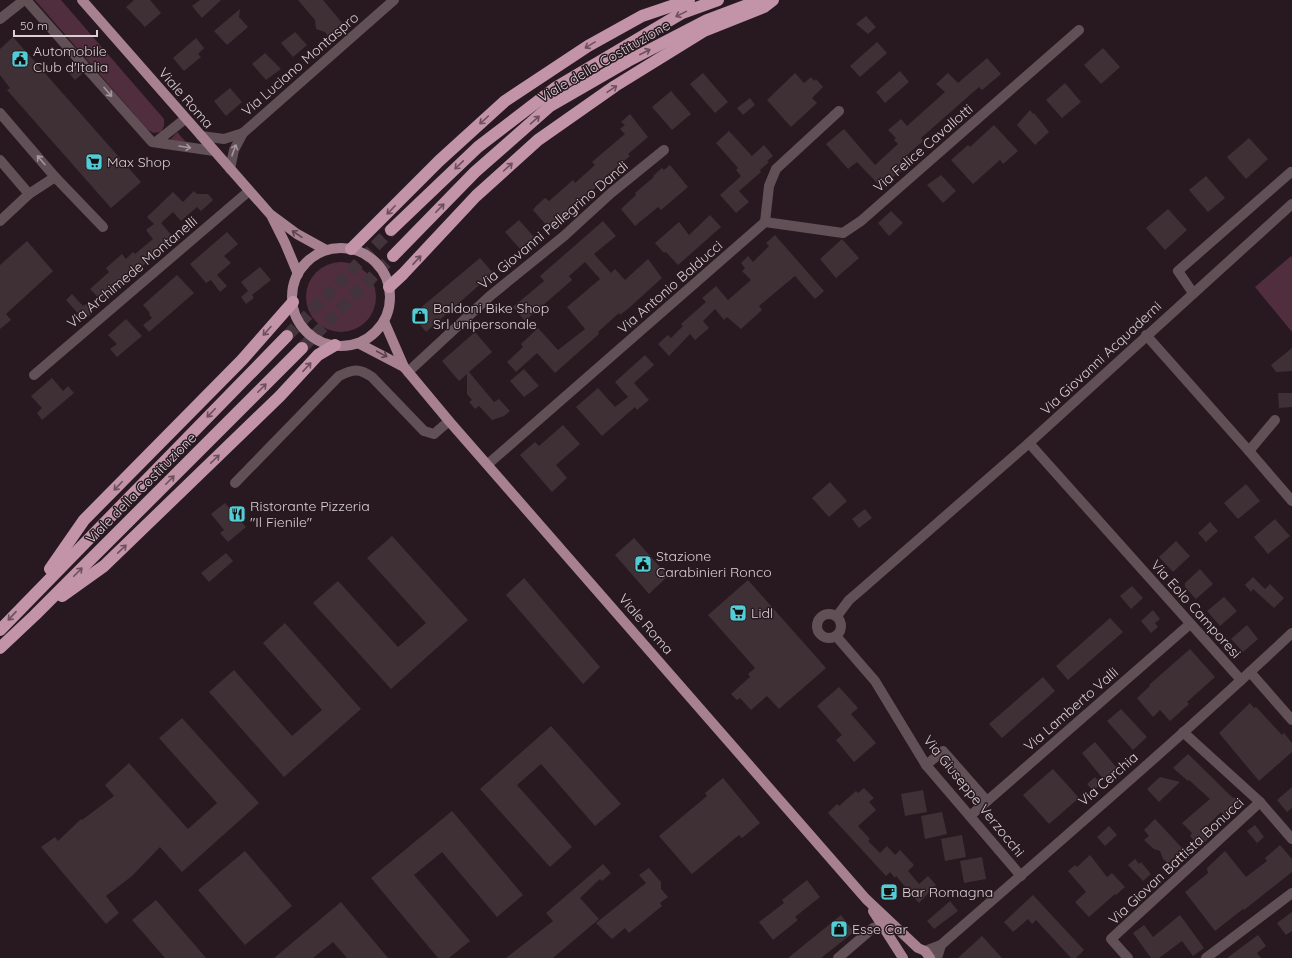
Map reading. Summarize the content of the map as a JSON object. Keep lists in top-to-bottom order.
{
  "streets": {
    "highway": ["Viale della Costituzione"],
    "main road": ["Viale Roma"],
    "street": [
      "Via Luciano Montaspro",
      "Via Felice Cavallotti",
      "Via Giovanni Pellegrino Dandi",
      "Via Archimede Montanelli",
      "Via Antonio Balducci",
      "Via Giovanni Acquaderni",
      "Via Eolo Camporesi",
      "Via Lamberto Valli",
      "Via Cerchia",
      "Via Giuseppe Verzocchi",
      "Via Giovan Battista Bonucci"
    ]
  },
  "crossings": [
    ["Via Luciano Montaspro", "Viale Roma"],
    ["Viale Roma", "Via Giovanni Pellegrino Dandi"],
    ["Viale Roma", "Via Archimede Montanelli"],
    ["Viale Roma", "Via Antonio Balducci"],
    ["Viale Roma", "Via Cerchia"],
    ["Via Felice Cavallotti", "Via Antonio Balducci"],
    ["Via Giovanni Acquaderni", "Via Eolo Camporesi"],
    ["Via Giovanni Acquaderni", "Via Giuseppe Verzocchi"],
    ["Via Eolo Camporesi", "Via Lamberto Valli"],
    ["Via Eolo Camporesi", "Via Cerchia"],
    ["Via Lamberto Valli", "Via Giuseppe Verzocchi"],
    ["Via Cerchia", "Via Giuseppe Verzocchi"]
  ],
  "places": {
    "public building": ["Automobile Club d'Italia", "Stazione Carabinieri Ronco"],
    "supermarket": ["Max Shop", "Lidl"],
    "shop": ["Baldoni Bike Shop Srl unipersonale", "Esse Car"],
    "restaurant": ["Ristorante Pizzeria \"Il Fienile\""],
    "cafe": ["Bar Romagna"]
  },
  "scale_bar": "50 m"
}
